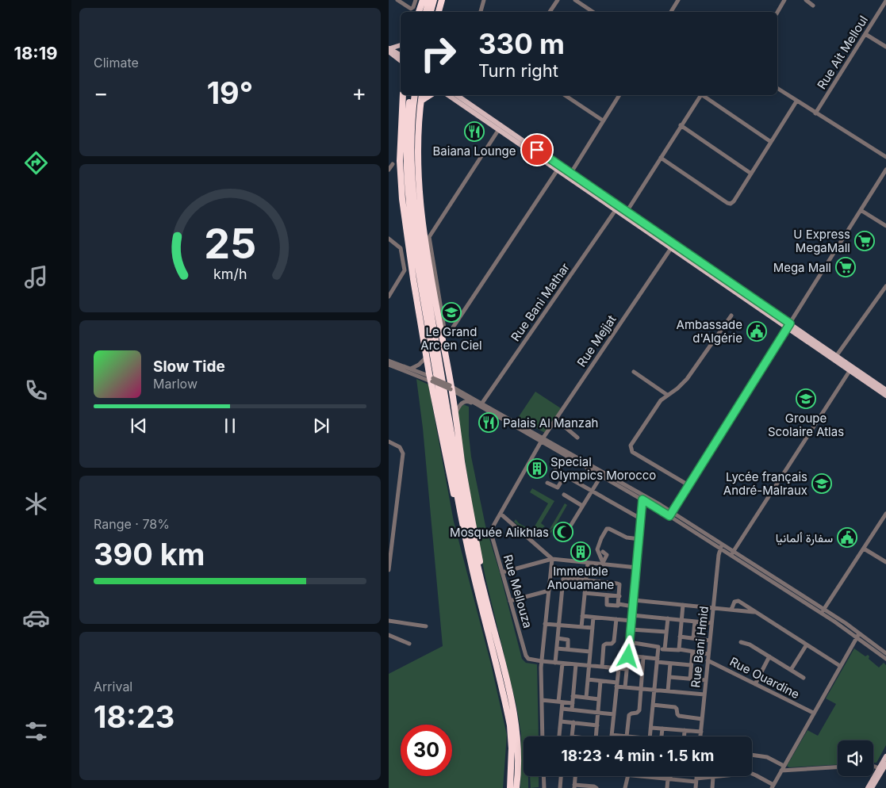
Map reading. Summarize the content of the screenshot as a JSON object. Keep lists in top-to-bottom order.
{
  "streets": {
    "street": [
      "Rue Ait Melloul",
      "Rue Bani Mathar",
      "Rue Mejjat",
      "Rue Mellouza",
      "Rue Bani Hmid",
      "Rue Ouardine"
    ]
  },
  "crossings": [
    ["Rue Mejjat", "Rue Mellouza"],
    ["Rue Bani Hmid", "Rue Ouardine"]
  ],
  "places": {
    "restaurant": ["Baiana Lounge", "Palais Al Manzah"],
    "supermarket": ["U Express MegaMall", "Mega Mall"],
    "school or university": ["Le Grand Arc en Ciel", "Groupe Scolaire Atlas", "Lycée français André-Malraux"],
    "public building": ["Ambassade d'Algérie", "سفارة ألمانيا"],
    "building": ["Special Olympics Morocco", "Immeuble Anouamane"],
    "mosque": ["Mosquée Alikhlas"]
  },
  "page": {
    "tabs": "18:19",
    "tile": [
      "Climate",
      ["Range · 78%", "390 km"],
      ["Arrival", "18:23"]
    ],
    "turn": ["330 m", "Turn right"],
    "heat": ["−", "19°", "+"],
    "song": ["Slow Tide", "Marlow"],
    "limit": "30",
    "trip": "18:23 · 4 min · 1.5 km",
    "gauge": ["25", "km/h"]
  }
}
